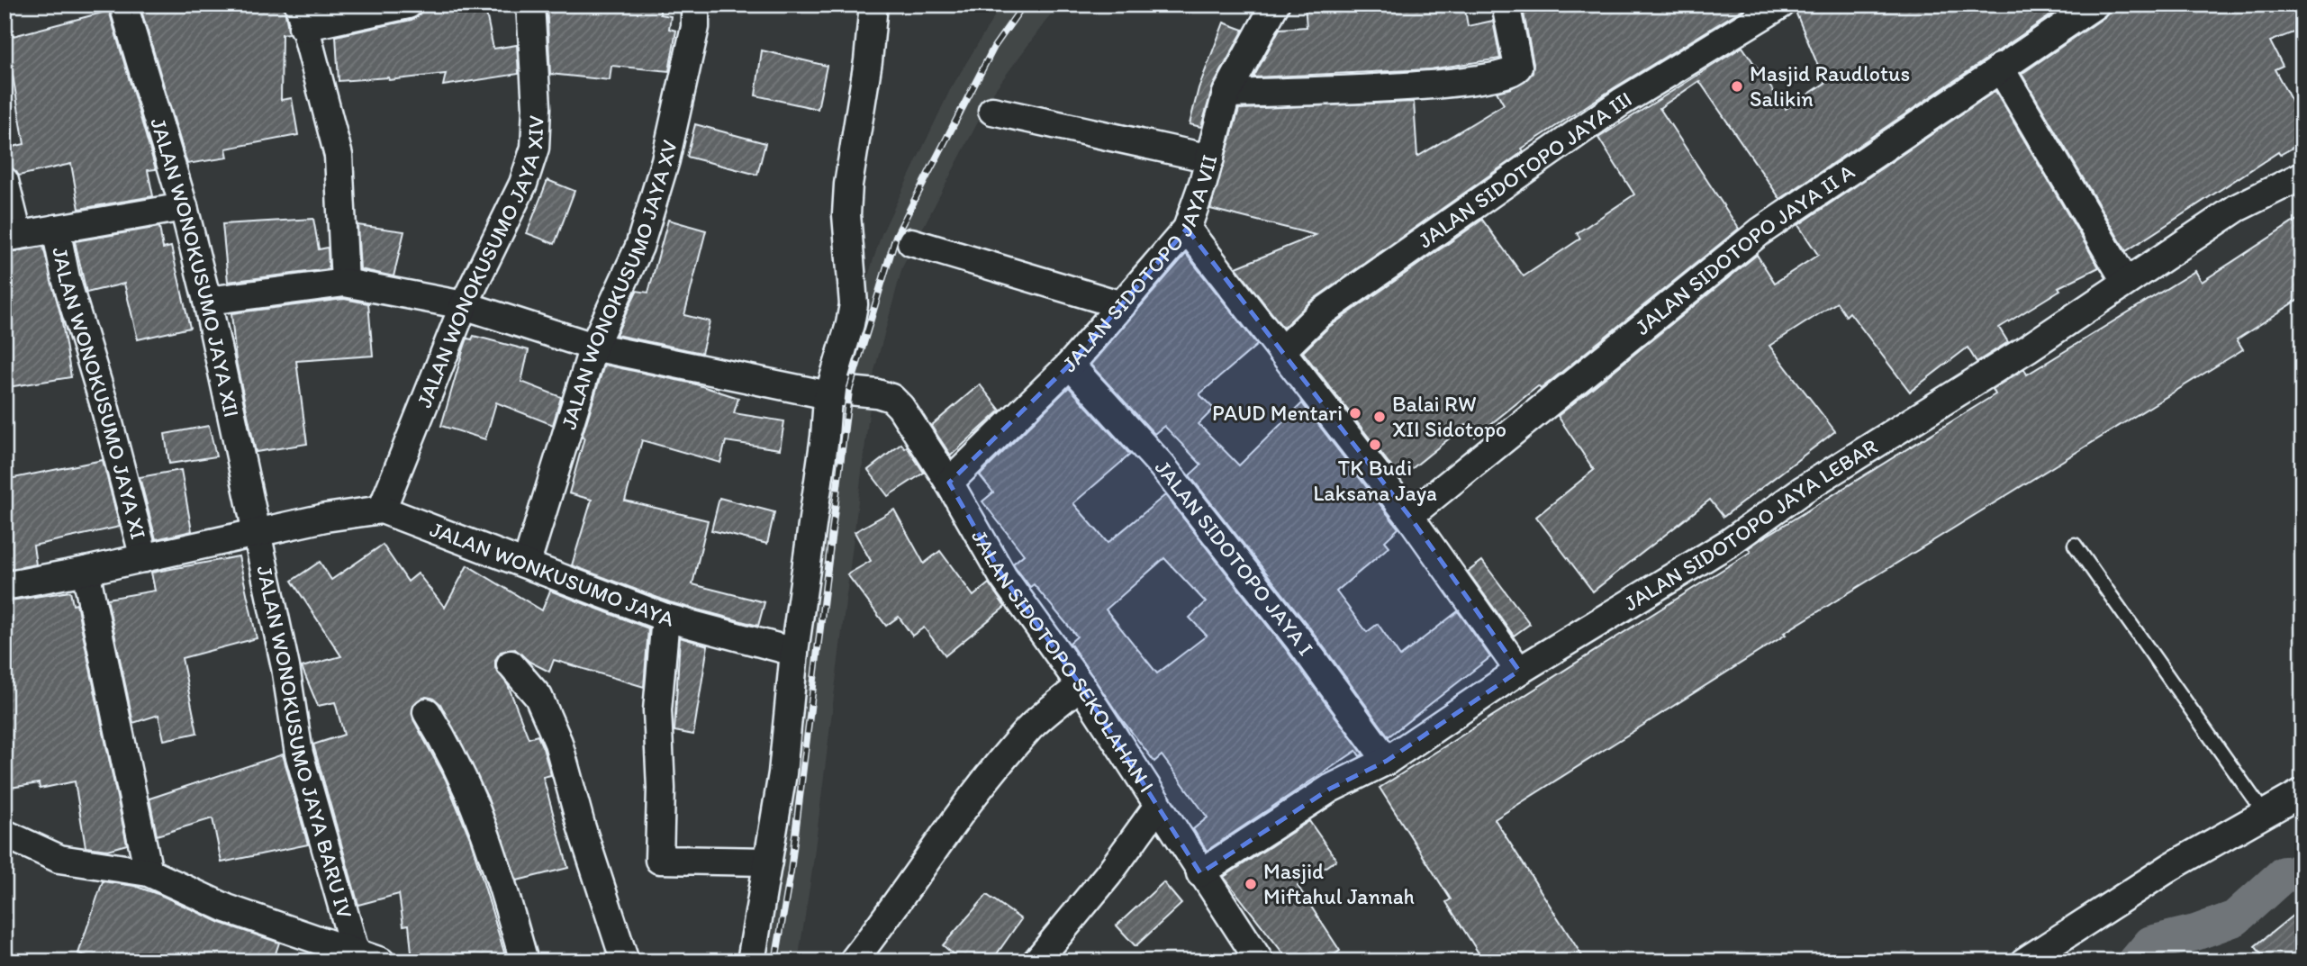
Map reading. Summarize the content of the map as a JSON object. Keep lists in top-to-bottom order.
{
  "streets": {
    "street": [
      "JALAN SIDOTOPO JAYA III",
      "JALAN SIDOTOPO JAYA II A",
      "JALAN SIDOTOPO JAYA VII",
      "JALAN WONOKUSUMO JAYA XIV",
      "JALAN WONOKUSUMO JAYA XII",
      "JALAN WONOKUSUMO JAYA XV",
      "JALAN WONOKUSUMO JAYA XI",
      "JALAN SIDOTOPO JAYA LEBAR",
      "JALAN SIDOTOPO JAYA I",
      "JALAN WONKUSUMO JAYA",
      "JALAN SIDOTOPO SEKOLAHAN I",
      "JALAN WONOKUSUMO JAYA BARU IV"
    ]
  },
  "crossings": [
    ["JALAN SIDOTOPO JAYA VII", "JALAN SIDOTOPO JAYA I"],
    ["JALAN SIDOTOPO JAYA VII", "JALAN SIDOTOPO SEKOLAHAN I"],
    ["JALAN WONOKUSUMO JAYA XIV", "JALAN WONKUSUMO JAYA"],
    ["JALAN WONOKUSUMO JAYA XIV", "JALAN SIDOTOPO SEKOLAHAN I"],
    ["JALAN WONOKUSUMO JAYA XII", "JALAN WONKUSUMO JAYA"],
    ["JALAN WONOKUSUMO JAYA XII", "JALAN SIDOTOPO SEKOLAHAN I"],
    ["JALAN WONOKUSUMO JAYA XII", "JALAN WONOKUSUMO JAYA BARU IV"],
    ["JALAN WONOKUSUMO JAYA XV", "JALAN WONKUSUMO JAYA"],
    ["JALAN WONOKUSUMO JAYA XV", "JALAN SIDOTOPO SEKOLAHAN I"],
    ["JALAN WONOKUSUMO JAYA XI", "JALAN WONKUSUMO JAYA"],
    ["JALAN SIDOTOPO JAYA LEBAR", "JALAN SIDOTOPO JAYA I"],
    ["JALAN SIDOTOPO JAYA LEBAR", "JALAN SIDOTOPO SEKOLAHAN I"],
    ["JALAN WONKUSUMO JAYA", "JALAN WONOKUSUMO JAYA BARU IV"]
  ],
  "places": [
    "Masjid Raudlotus Salikin",
    "PAUD Mentari",
    "Balai RW XII Sidotopo",
    "TK Budi Laksana Jaya",
    "Masjid Miftahul Jannah"
  ]
}
